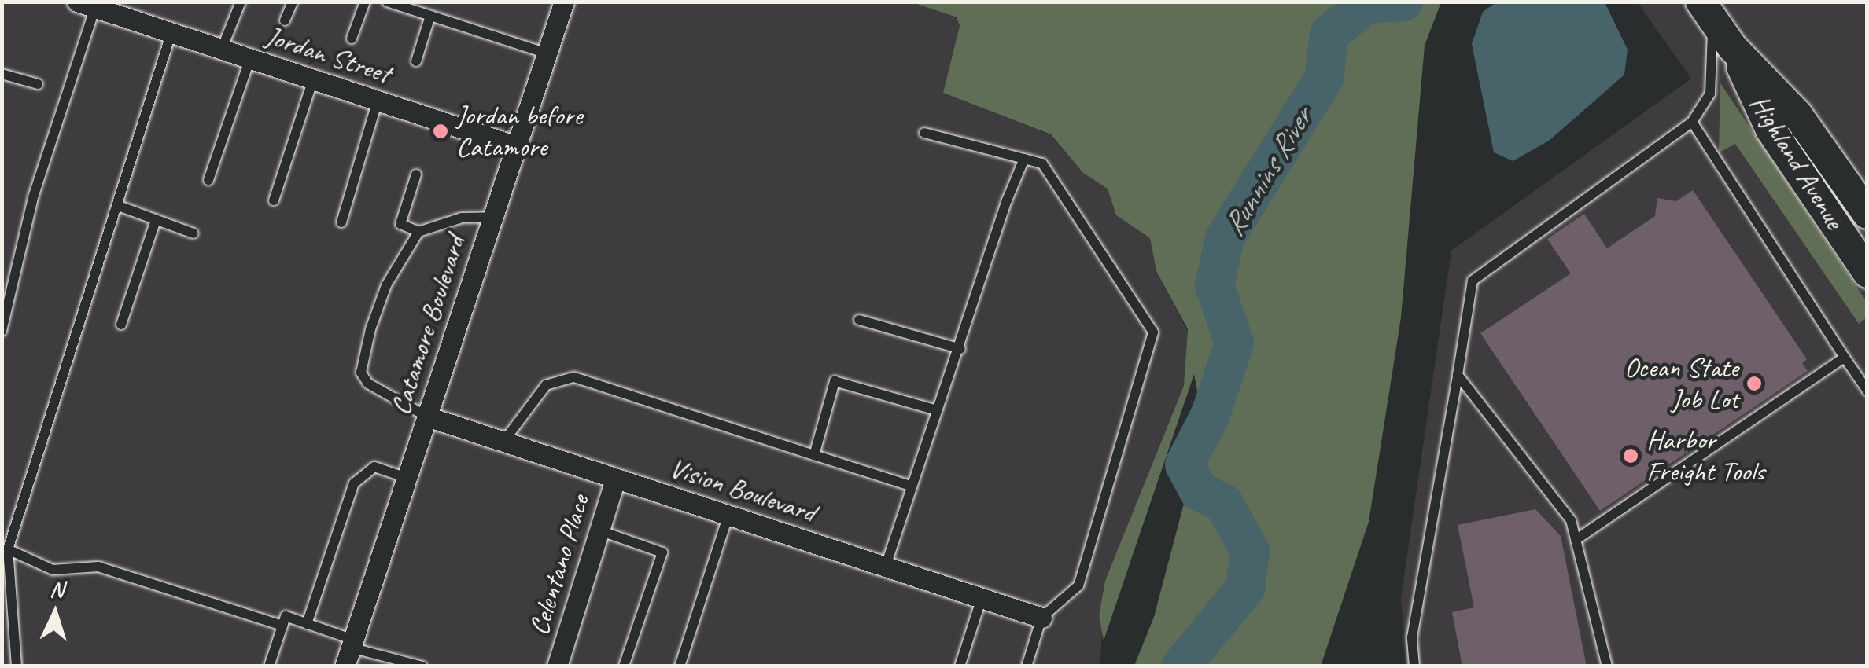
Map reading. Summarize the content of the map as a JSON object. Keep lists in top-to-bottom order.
{
  "streets": {
    "main road": ["Highland Avenue"],
    "street": [
      "Jordan Street",
      "Catamore Boulevard",
      "Vision Boulevard",
      "Celentano Place"
    ]
  },
  "crossings": [
    ["Jordan Street", "Catamore Boulevard"],
    ["Catamore Boulevard", "Vision Boulevard"],
    ["Vision Boulevard", "Celentano Place"]
  ],
  "water": ["Runnins River"],
  "places": ["Jordan before Catamore", "Ocean State Job Lot", "Harbor Freight Tools"],
  "north": "top"
}
